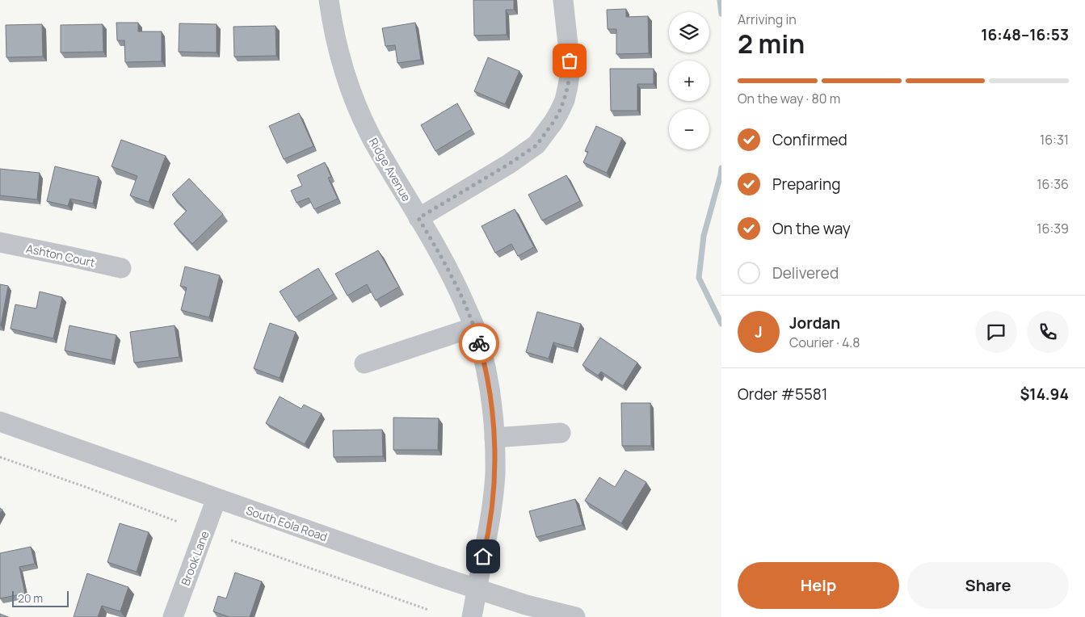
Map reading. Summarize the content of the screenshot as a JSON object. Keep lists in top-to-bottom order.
{
  "streets": {
    "street": [
      "Ridge Avenue",
      "Ashton Court",
      "South Eola Road",
      "Brook Lane"
    ]
  },
  "crossings": [
    ["Ridge Avenue", "South Eola Road"],
    ["South Eola Road", "Brook Lane"]
  ],
  "scale_bar": "20 m",
  "page": {
    "heading": ["2 min", "Arriving in", "16:48–16:53"],
    "panel": [
      "Jordan",
      "Courier · 4.8",
      "Order #5581",
      "$14.94"
    ],
    "map_buttons": ["+", "−"],
    "bar": "On the way · 80 m",
    "list": [
      ["Confirmed", "16:31"],
      ["Preparing", "16:36"],
      ["On the way", "16:39"],
      "Delivered"
    ],
    "round": "J",
    "buttons": ["Help", "Share"],
    "scale": "20 m"
  }
}
